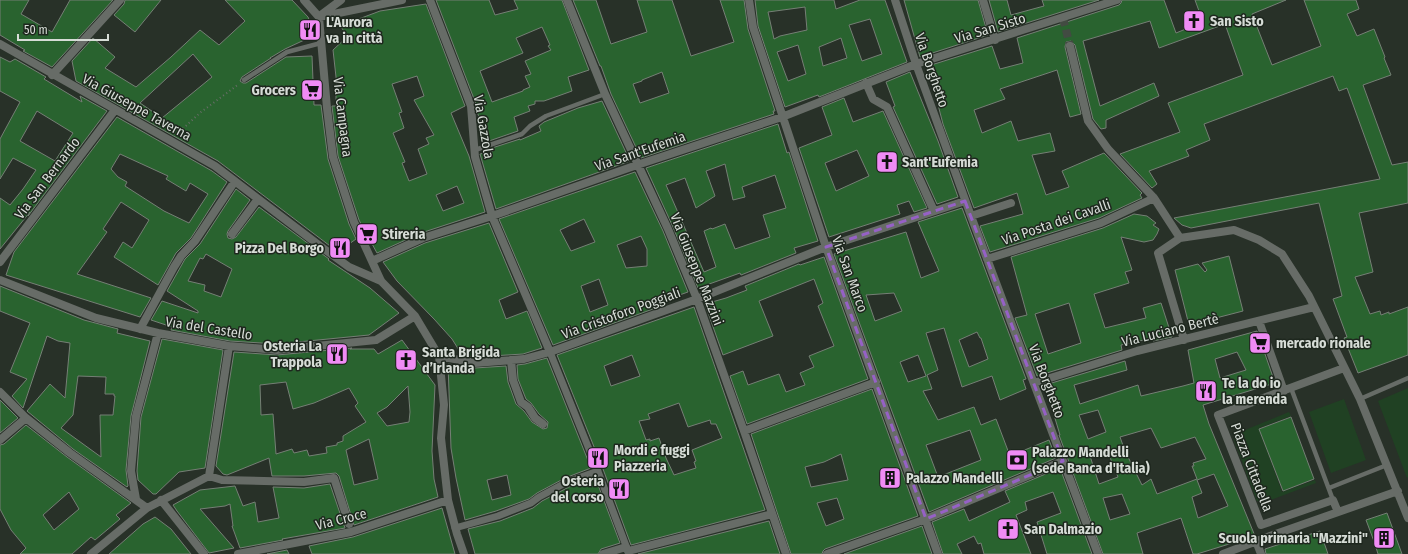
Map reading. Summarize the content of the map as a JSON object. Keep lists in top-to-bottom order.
{
  "streets": {
    "street": [
      "Via San Sisto",
      "Via Borghetto",
      "Via Giuseppe Taverna",
      "Via Campagna",
      "Via Gazzola",
      "Via Sant'Eufemia",
      "Via San Bernardo",
      "Via Posta dei Cavalli",
      "Via Giuseppe Mazzini",
      "Via San Marco",
      "Via Cristoforo Poggiali",
      "Via del Castello",
      "Via Luciano Bertè",
      "Piazza Cittadella",
      "Via Croce"
    ]
  },
  "crossings": [
    ["Via San Sisto", "Via Borghetto"],
    ["Via San Sisto", "Via Sant'Eufemia"],
    ["Via Borghetto", "Via Sant'Eufemia"],
    ["Via Borghetto", "Via Posta dei Cavalli"],
    ["Via Borghetto", "Via Cristoforo Poggiali"],
    ["Via Borghetto", "Via Luciano Bertè"],
    ["Via Giuseppe Taverna", "Via Campagna"],
    ["Via Giuseppe Taverna", "Via San Bernardo"],
    ["Via Campagna", "Via Sant'Eufemia"],
    ["Via Gazzola", "Via Sant'Eufemia"],
    ["Via Gazzola", "Via Cristoforo Poggiali"],
    ["Via Sant'Eufemia", "Via Giuseppe Mazzini"],
    ["Via Sant'Eufemia", "Via San Marco"],
    ["Via Giuseppe Mazzini", "Via Cristoforo Poggiali"],
    ["Via San Marco", "Via Cristoforo Poggiali"]
  ],
  "places": {
    "church": [
      "San Sisto",
      "Sant'Eufemia",
      "Santa Brigida d’Irlanda",
      "San Dalmazio"
    ],
    "restaurant": [
      "L'Aurora va in città",
      "Pizza Del Borgo",
      "Osteria La Trappola",
      "Te la do io la merenda",
      "Mordi e fuggi Piazzeria",
      "Osteria del corso"
    ],
    "supermarket": ["Grocers", "Stireria", "mercado rionale"],
    "bank": ["Palazzo Mandelli (sede Banca d'Italia)"],
    "building": ["Palazzo Mandelli", "Scuola primaria \"Mazzini\""]
  },
  "scale_bar": "50 m"
}
